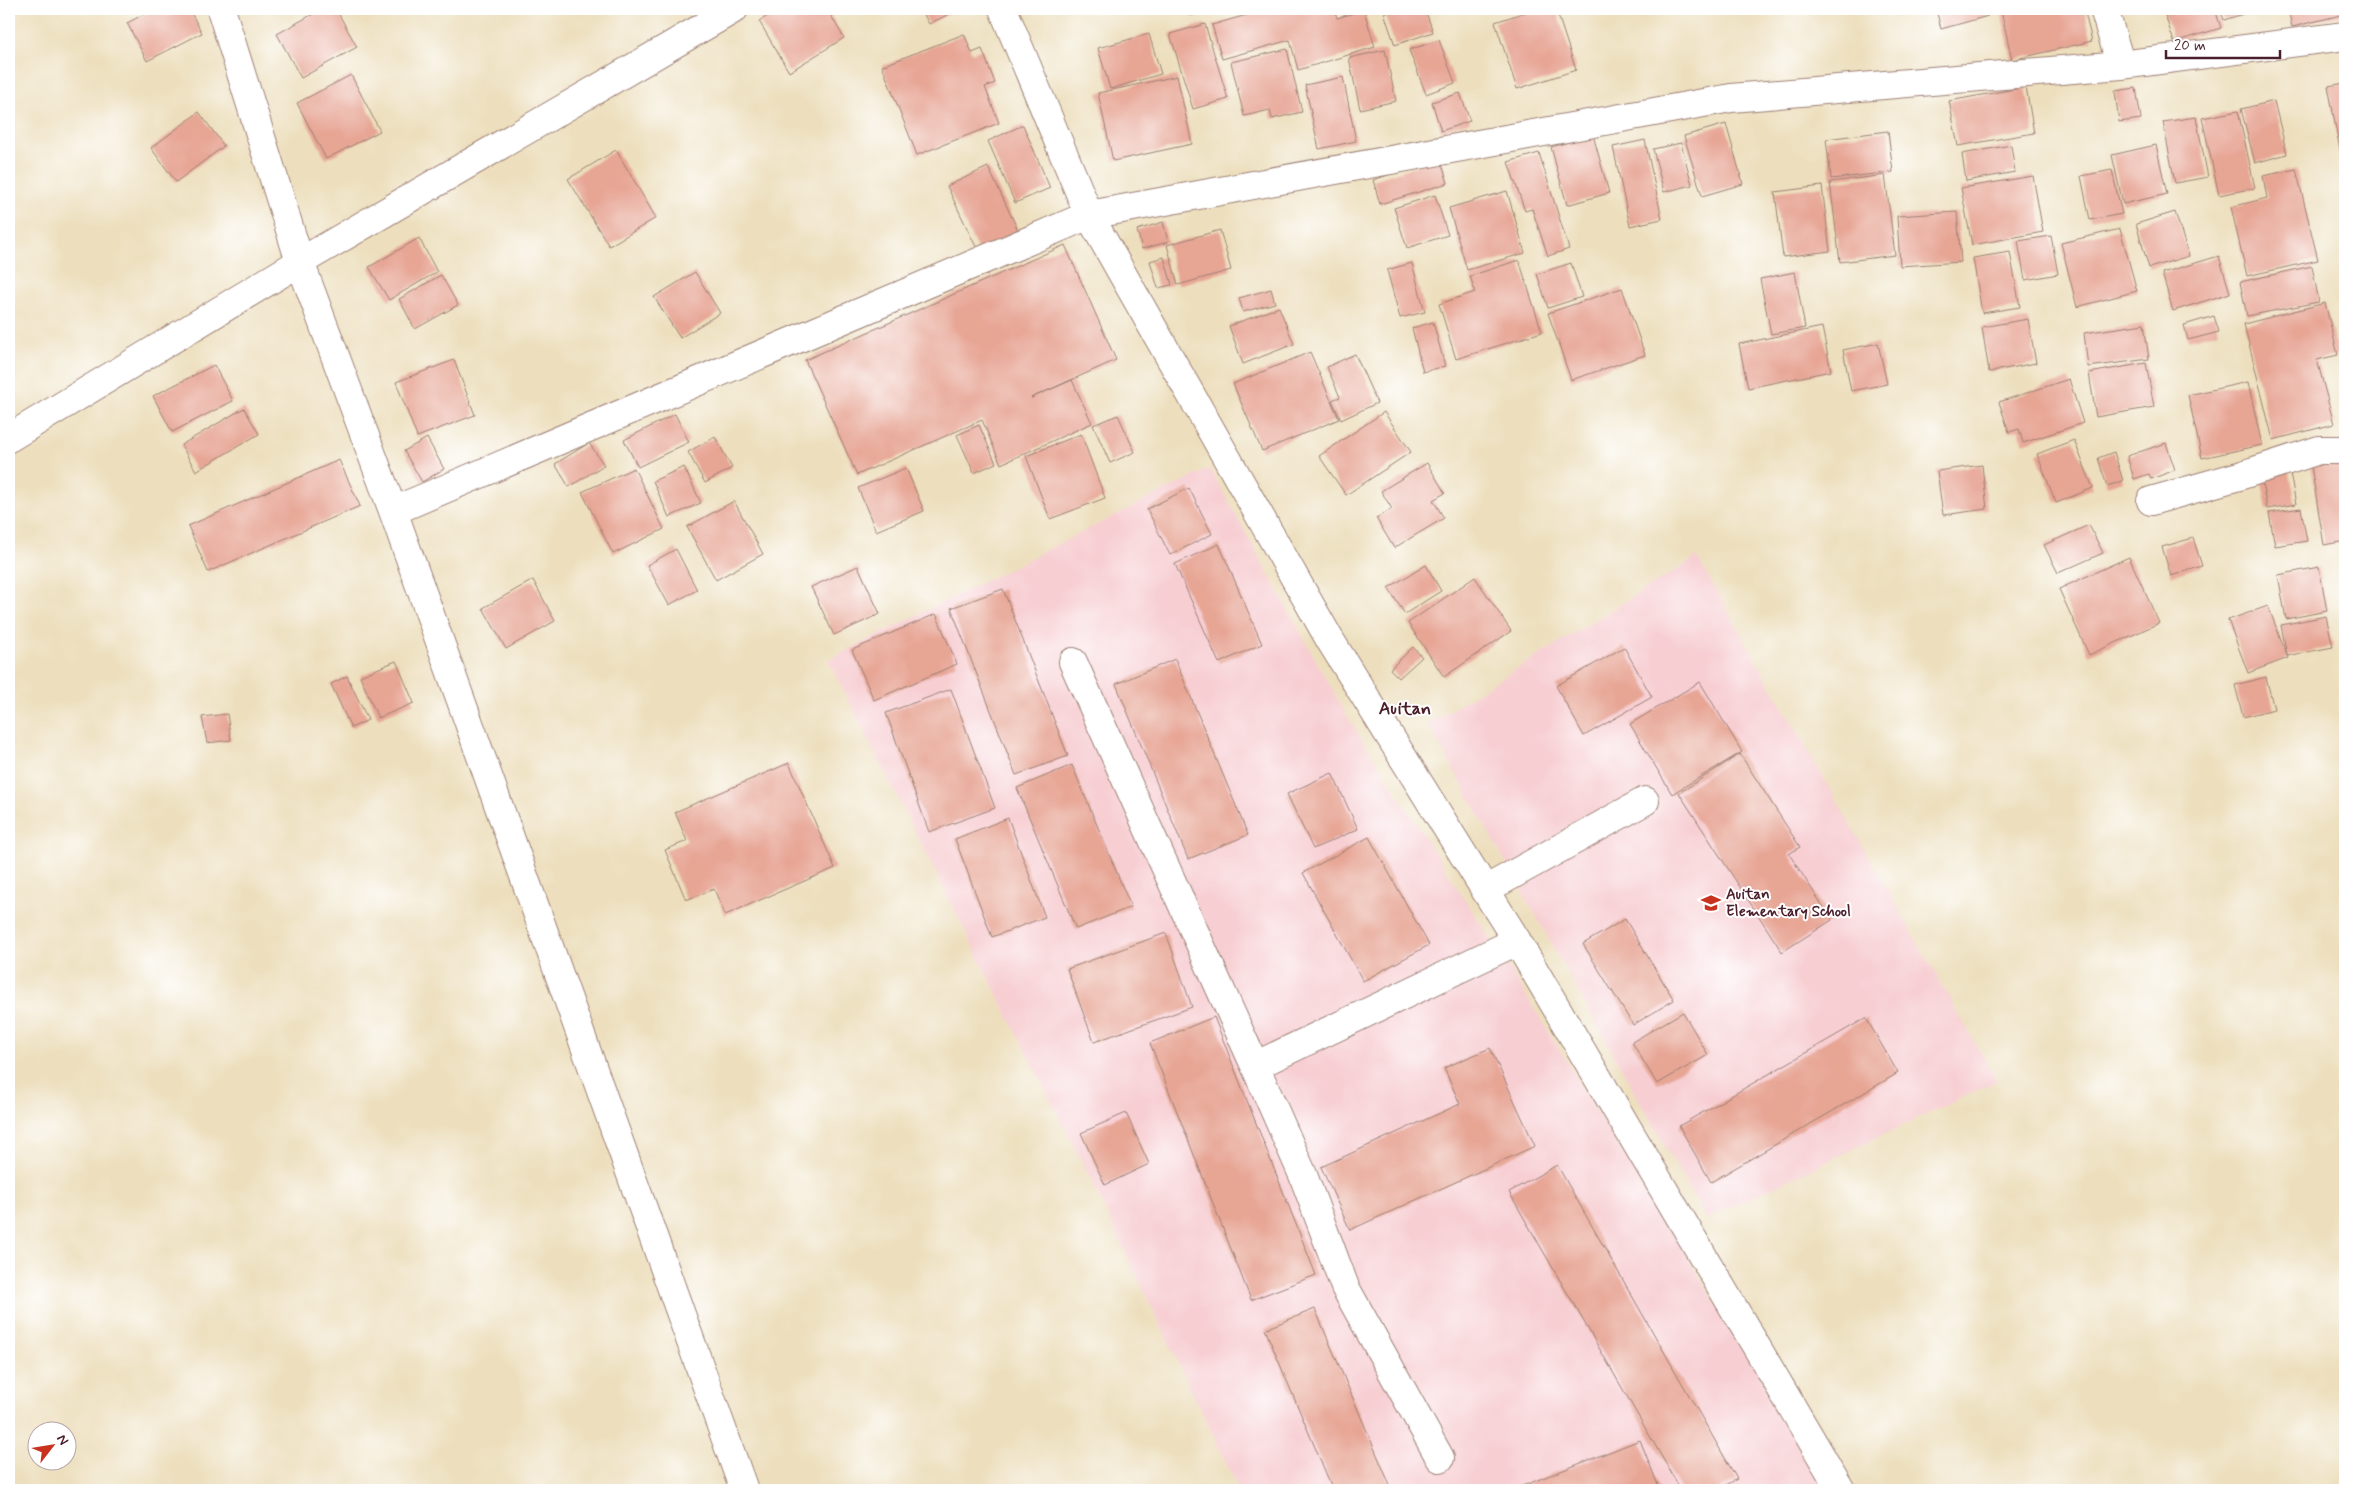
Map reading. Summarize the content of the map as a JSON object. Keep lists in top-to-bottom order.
{
  "districts": ["Auitan"],
  "places": {
    "school or university": ["Auitan Elementary School"]
  },
  "scale_bar": "20 m",
  "north": "top right"
}
